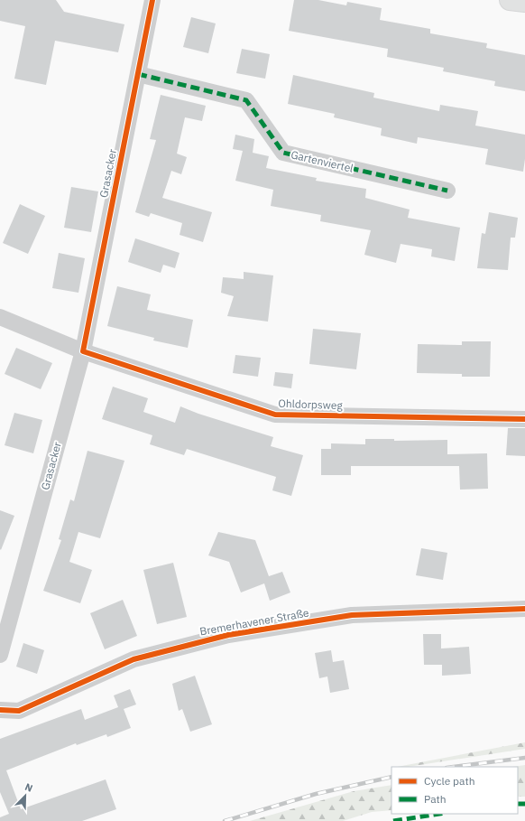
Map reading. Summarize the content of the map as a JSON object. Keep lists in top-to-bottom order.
{
  "streets": {
    "street": [
      "Gartenviertel",
      "Grasacker",
      "Ohldorpsweg",
      "Bremerhavener Straße"
    ]
  },
  "crossings": [
    ["Gartenviertel", "Grasacker"],
    ["Grasacker", "Ohldorpsweg"]
  ],
  "legend": ["Cycle path", "Path"],
  "north": "top right"
}
